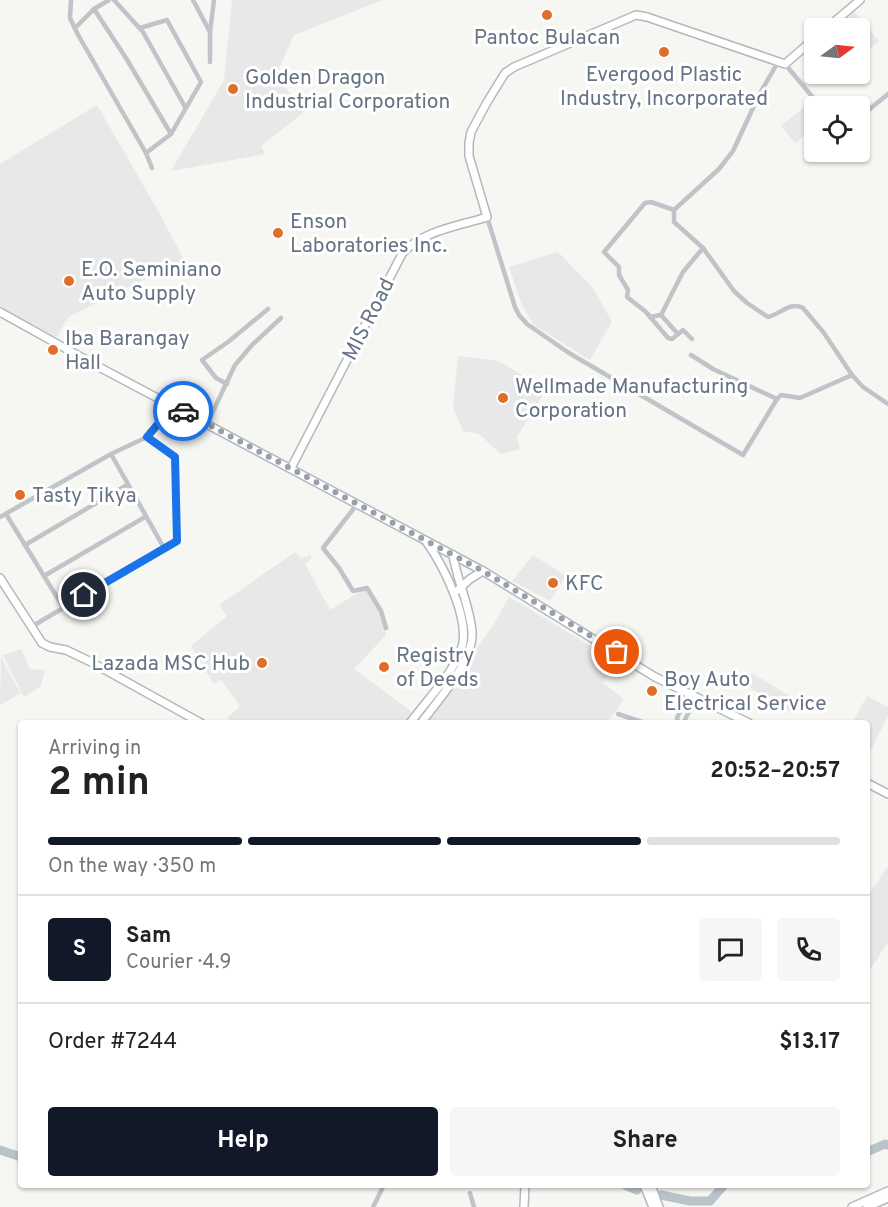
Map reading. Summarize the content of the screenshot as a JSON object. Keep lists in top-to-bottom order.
{
  "streets": {
    "street": ["MIS Road"]
  },
  "places": [
    "Pantoc Bulacan",
    "Evergood Plastic Industry, Incorporated",
    "Golden Dragon Industrial Corporation",
    "Enson Laboratories Inc.",
    "E.O. Seminiano Auto Supply",
    "Iba Barangay Hall",
    "Wellmade Manufacturing Corporation",
    "Tasty Tikya",
    "KFC",
    "Lazada MSC Hub",
    "Registry of Deeds",
    "Boy Auto Electrical Service"
  ],
  "north": "right",
  "page": {
    "heading": ["2 min", "Arriving in", "20:52–20:57"],
    "panel": [
      "Sam",
      "Courier · 4.9",
      "Order #7244",
      "$13.17"
    ],
    "bar": "On the way · 350 m",
    "round": "S",
    "buttons": ["Help", "Share"]
  }
}
